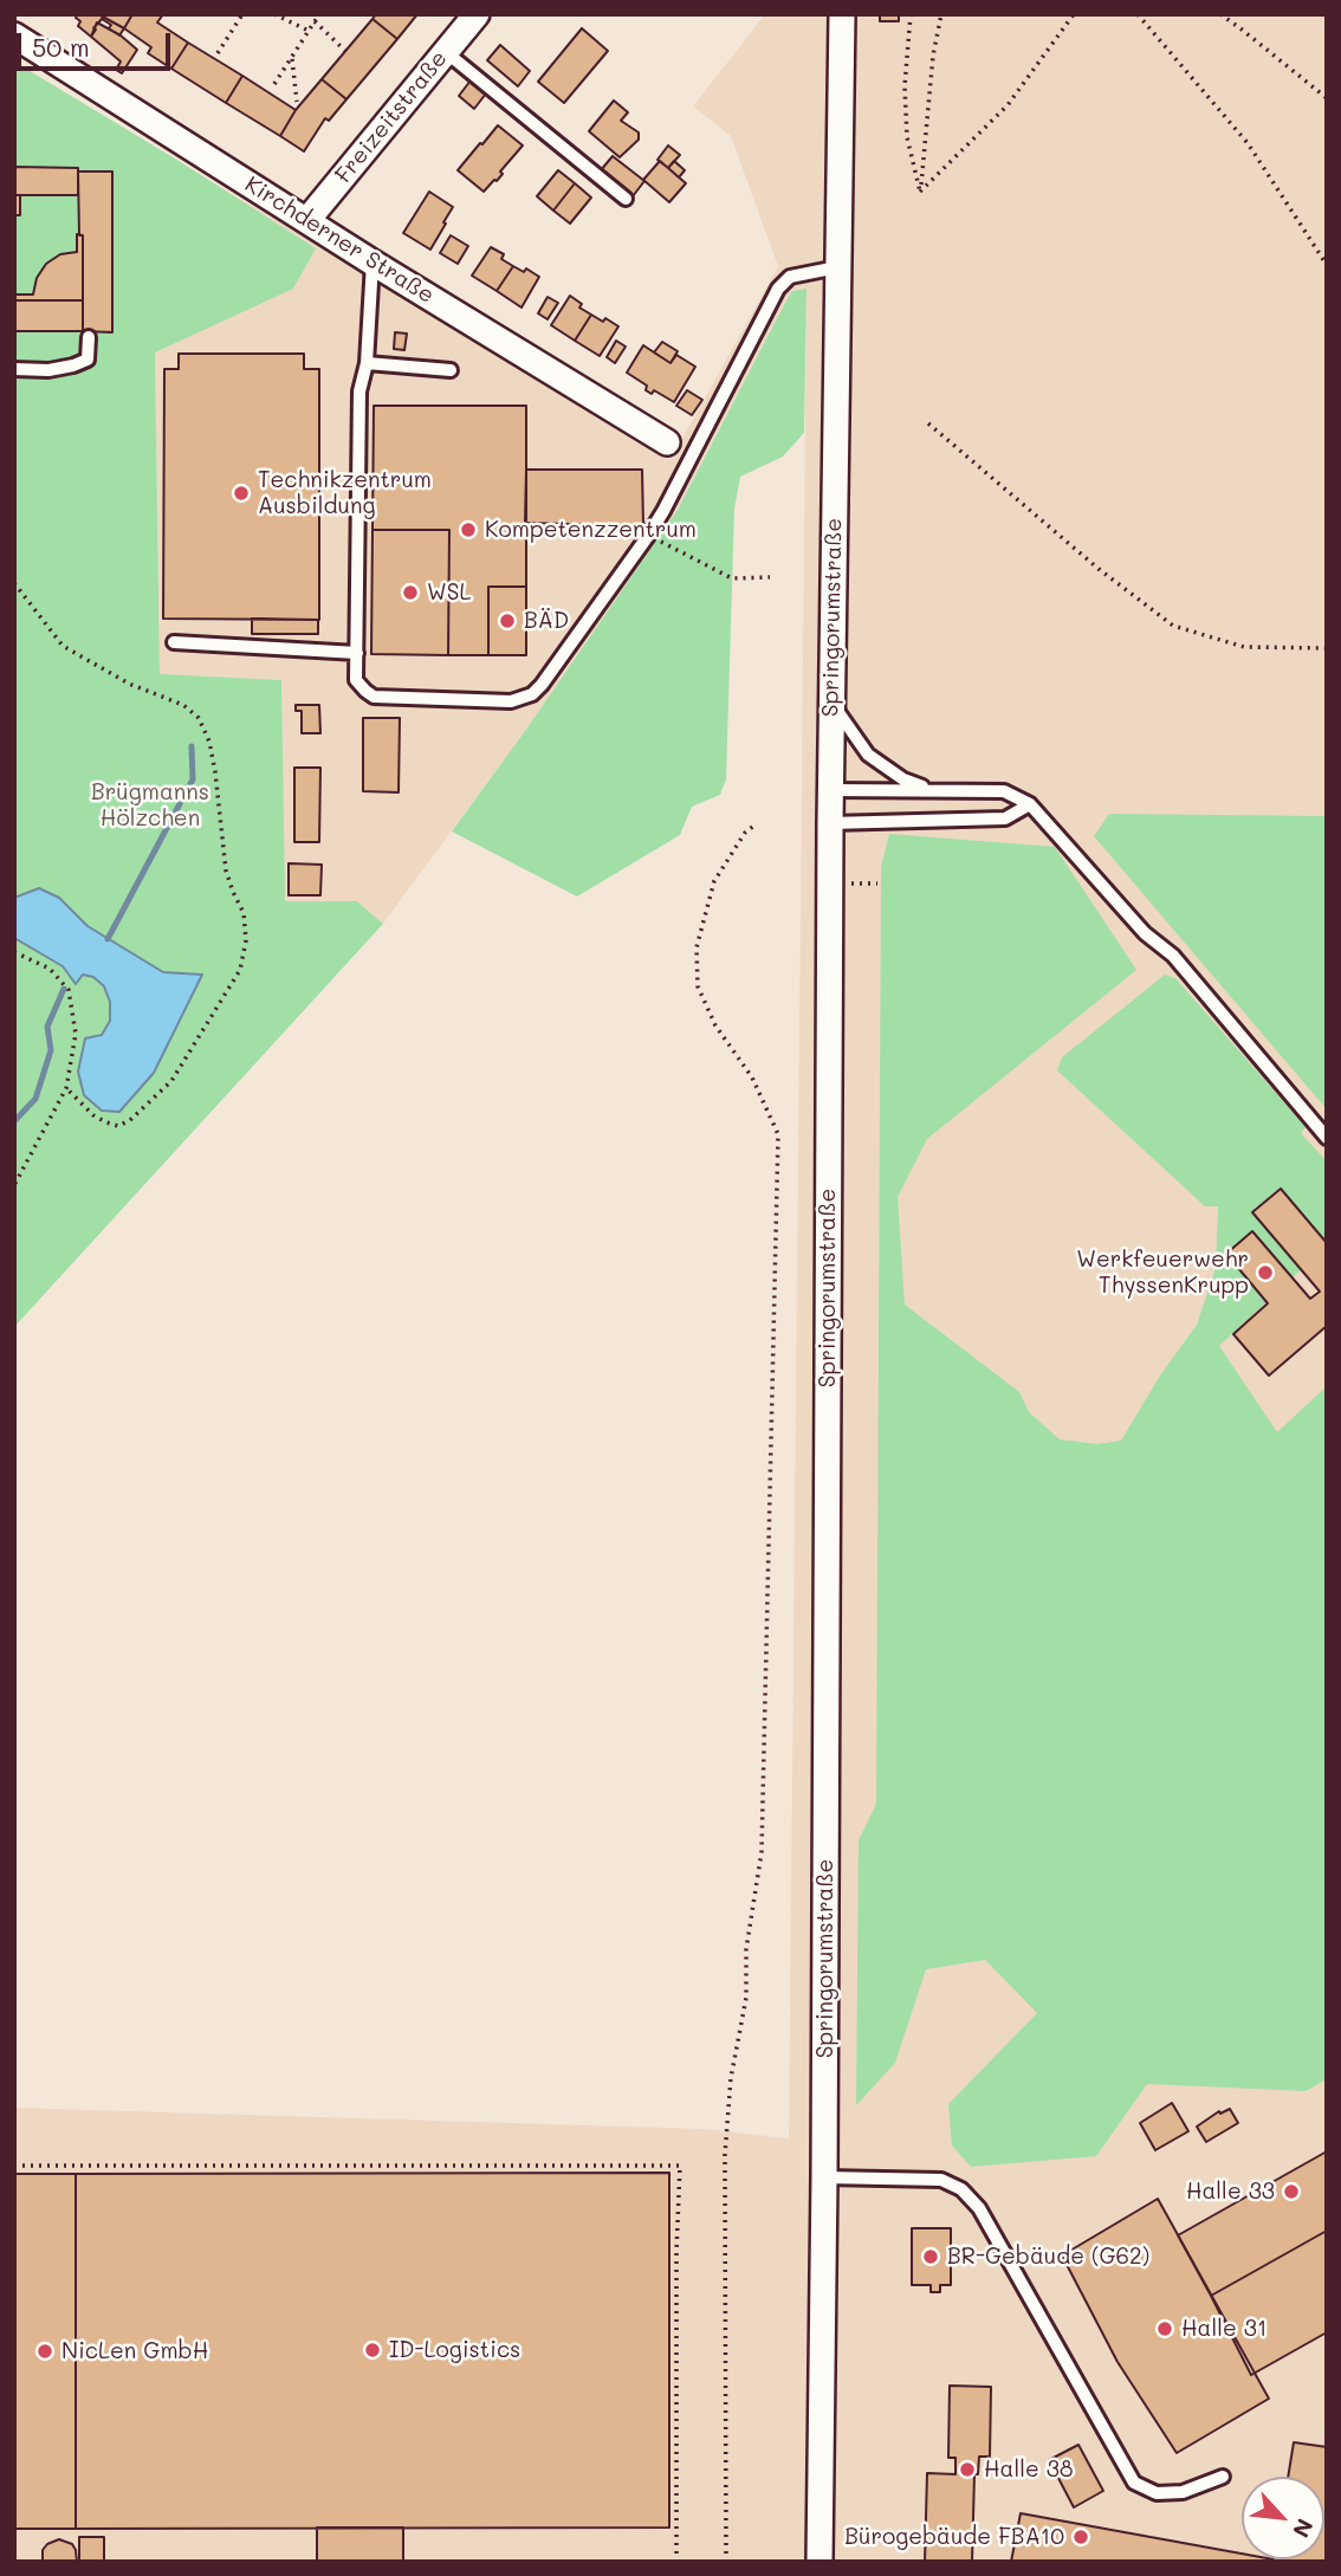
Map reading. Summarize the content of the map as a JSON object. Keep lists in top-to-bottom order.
{
  "streets": {
    "street": ["Freizeitstraße", "Kirchderner Straße", "Springorumstraße"]
  },
  "crossings": [
    ["Freizeitstraße", "Kirchderner Straße"]
  ],
  "parks": ["Brügmanns Hölzchen"],
  "places": [
    "Technikzentrum Ausbildung",
    "Kompetenzzentrum",
    "WSL",
    "BÄD",
    "Werkfeuerwehr ThyssenKrupp",
    "Halle 33",
    "BR-Gebäude (G62)",
    "Halle 31",
    "ID-Logistics",
    "NicLen GmbH",
    "Halle 38",
    "Bürogebäude FBA10"
  ],
  "scale_bar": "50 m",
  "north": "bottom right"
}
